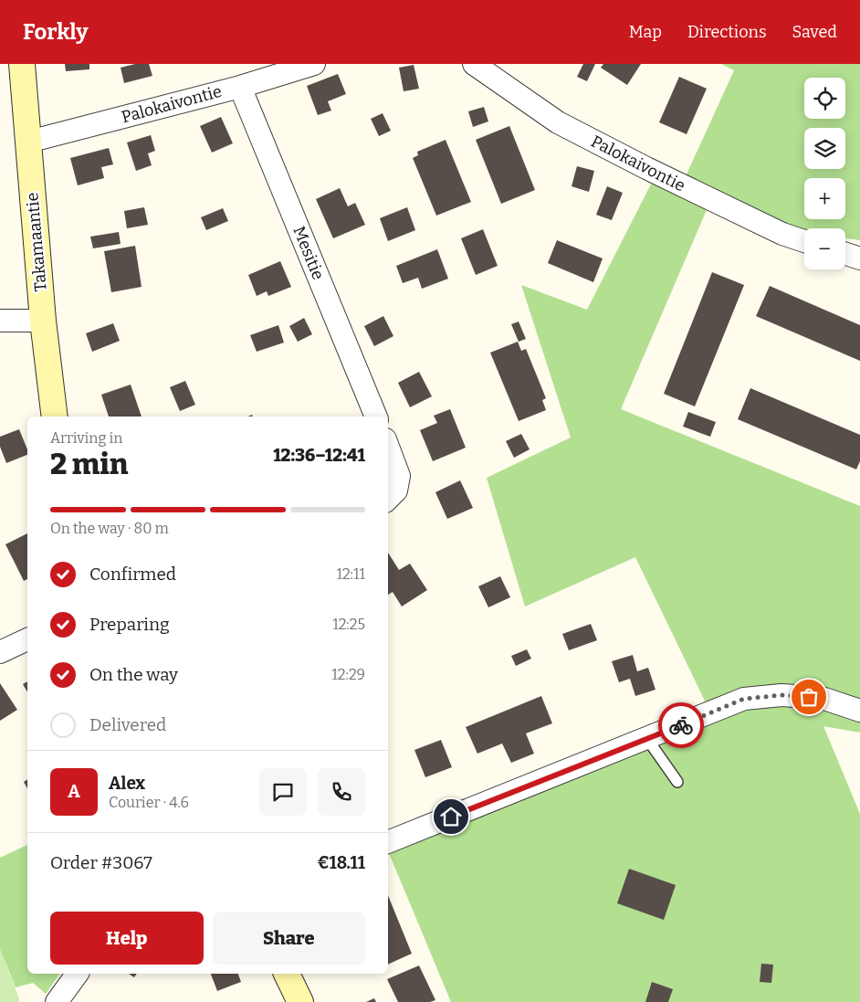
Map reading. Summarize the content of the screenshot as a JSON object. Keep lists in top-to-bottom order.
{
  "streets": {
    "street": ["Palokaivontie", "Takamaantie", "Mesitie"]
  },
  "crossings": [
    ["Palokaivontie", "Takamaantie"],
    ["Palokaivontie", "Mesitie"]
  ],
  "page": {
    "header": "Forkly",
    "nav": ["Map", "Directions", "Saved"],
    "map_buttons": ["+", "−"],
    "heading": ["2 min", "Arriving in", "12:36–12:41"],
    "panel": [
      "Alex",
      "Courier · 4.6",
      "Order #3067",
      "€18.11"
    ],
    "bar": "On the way · 80 m",
    "list": [
      ["Confirmed", "12:11"],
      ["Preparing", "12:25"],
      ["On the way", "12:29"],
      "Delivered"
    ],
    "round": "A",
    "buttons": ["Help", "Share"]
  }
}
